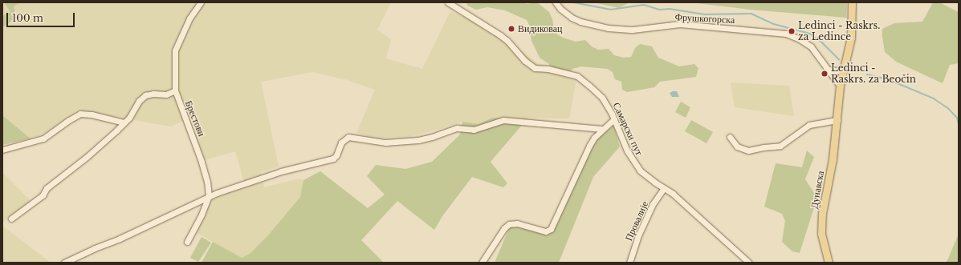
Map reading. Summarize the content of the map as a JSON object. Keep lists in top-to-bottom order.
{
  "streets": {
    "main road": ["Дунавска"],
    "street": [
      "Фрушкогорска",
      "Брестови",
      "Самарски пут",
      "Провалије"
    ]
  },
  "crossings": [
    ["Фрушкогорска", "Дунавска"],
    ["Самарски пут", "Провалије"]
  ],
  "places": ["Видиковац", "Ledinci - Raskrs. za Ledince", "Ledinci - Raskrs. za Beočin"],
  "scale_bar": "100 m"
}
